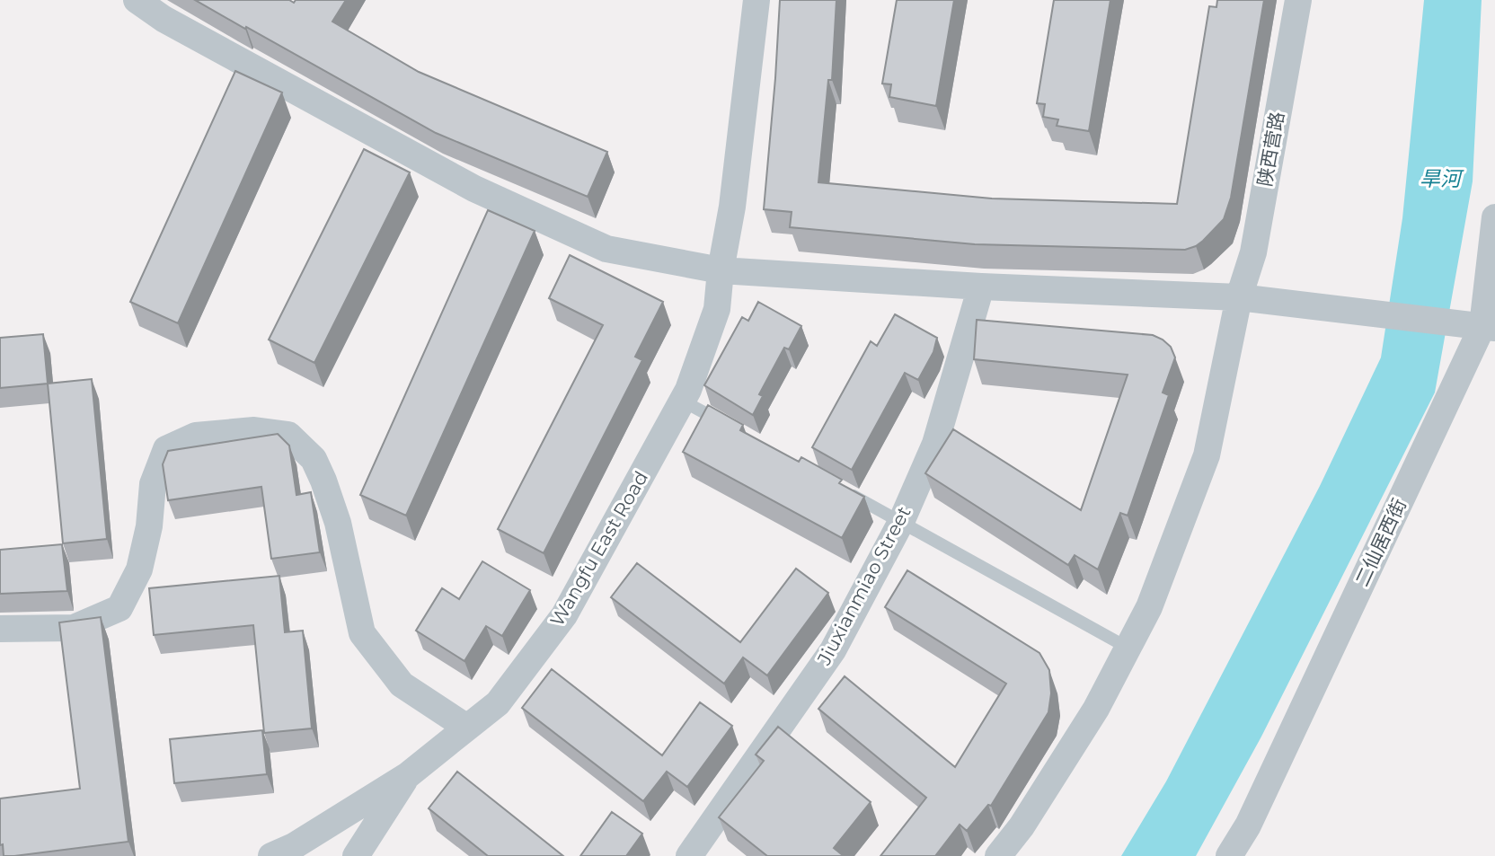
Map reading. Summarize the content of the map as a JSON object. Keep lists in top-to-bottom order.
{
  "streets": {
    "street": [
      "陕西营路",
      "二仙居西街",
      "Wangfu East Road",
      "Jiuxianmiao Street"
    ]
  },
  "water": ["旱河"]
}
